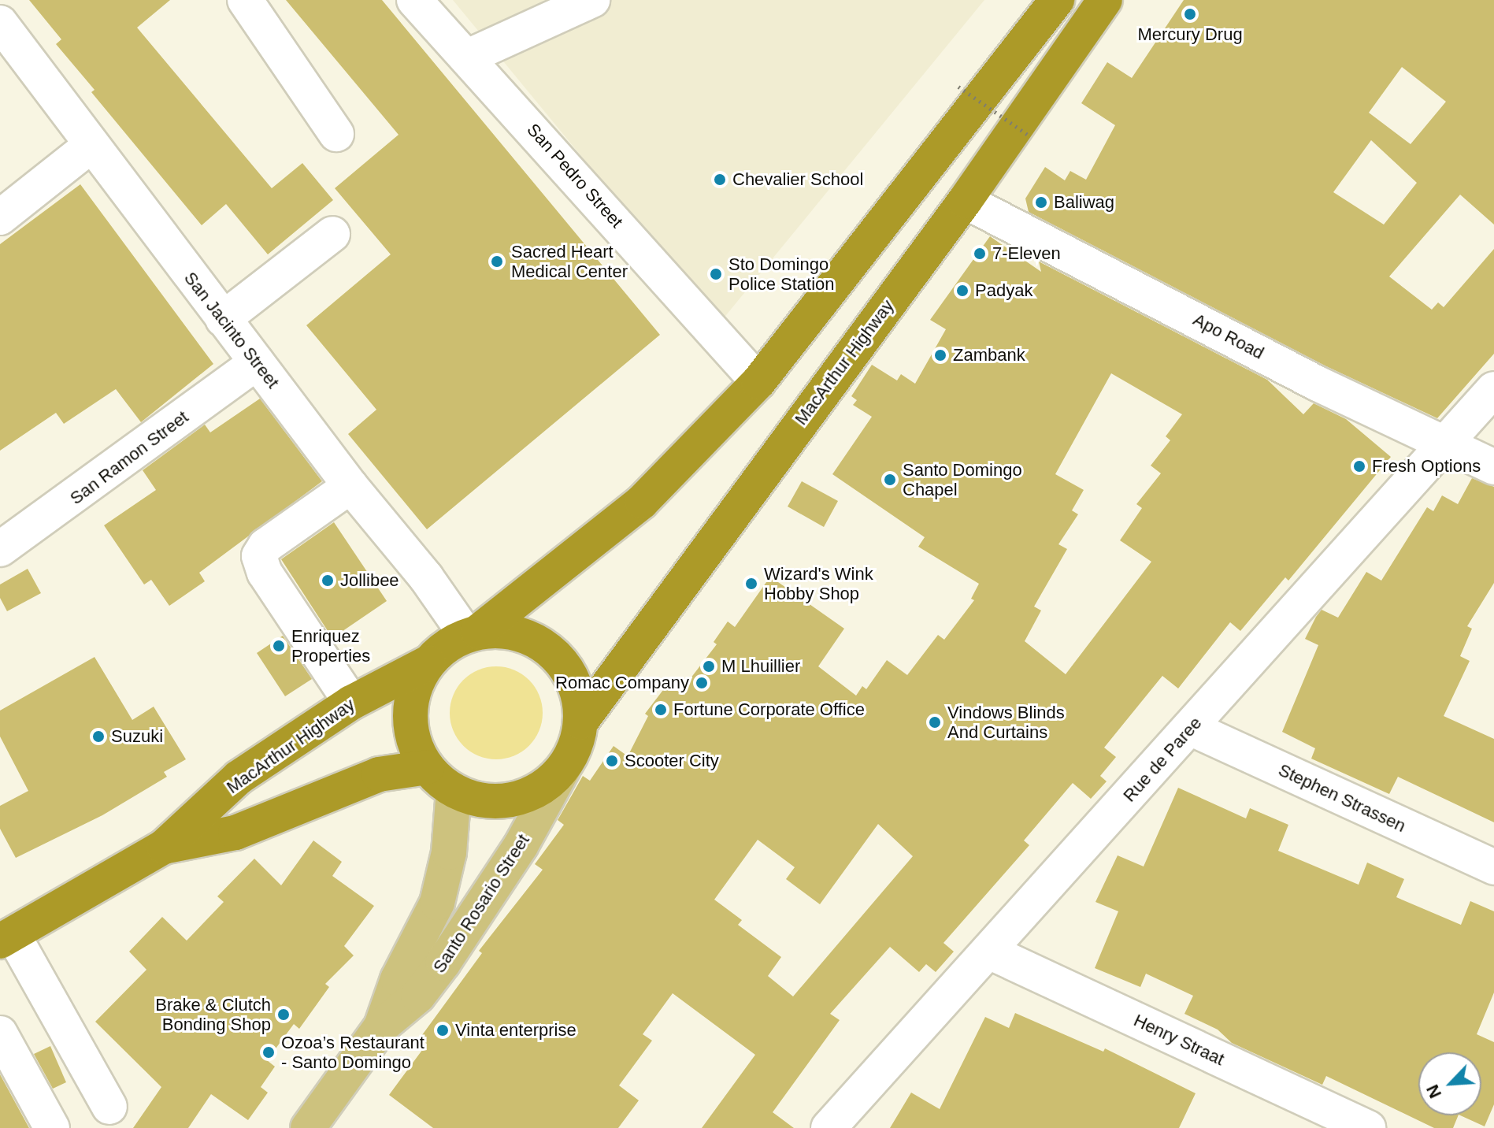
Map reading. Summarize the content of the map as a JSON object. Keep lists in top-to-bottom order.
{
  "streets": {
    "highway": ["MacArthur Highway"],
    "main road": ["Santo Rosario Street"],
    "street": [
      "San Pedro Street",
      "San Jacinto Street",
      "Apo Road",
      "San Ramon Street",
      "Rue de Paree",
      "Stephen Strassen",
      "Henry Straat"
    ]
  },
  "crossings": [
    ["San Jacinto Street", "MacArthur Highway"],
    ["San Jacinto Street", "San Ramon Street"],
    ["San Jacinto Street", "Santo Rosario Street"],
    ["Apo Road", "MacArthur Highway"],
    ["Apo Road", "Rue de Paree"],
    ["MacArthur Highway", "Santo Rosario Street"],
    ["Rue de Paree", "Stephen Strassen"],
    ["Rue de Paree", "Henry Straat"]
  ],
  "places": [
    "Mercury Drug",
    "Chevalier School",
    "Baliwag",
    "7-Eleven",
    "Sacred Heart Medical Center",
    "Sto Domingo Police Station",
    "Padyak",
    "Zambank",
    "Fresh Options",
    "Santo Domingo Chapel",
    "Jollibee",
    "Wizard's Wink Hobby Shop",
    "Enriquez Properties",
    "M Lhuillier",
    "Romac Company",
    "Fortune Corporate Office",
    "Vindows Blinds And Curtains",
    "Suzuki",
    "Scooter City",
    "Brake & Clutch Bonding Shop",
    "Vinta enterprise",
    "Ozoa’s Restaurant - Santo Domingo"
  ],
  "north": "bottom left"
}
